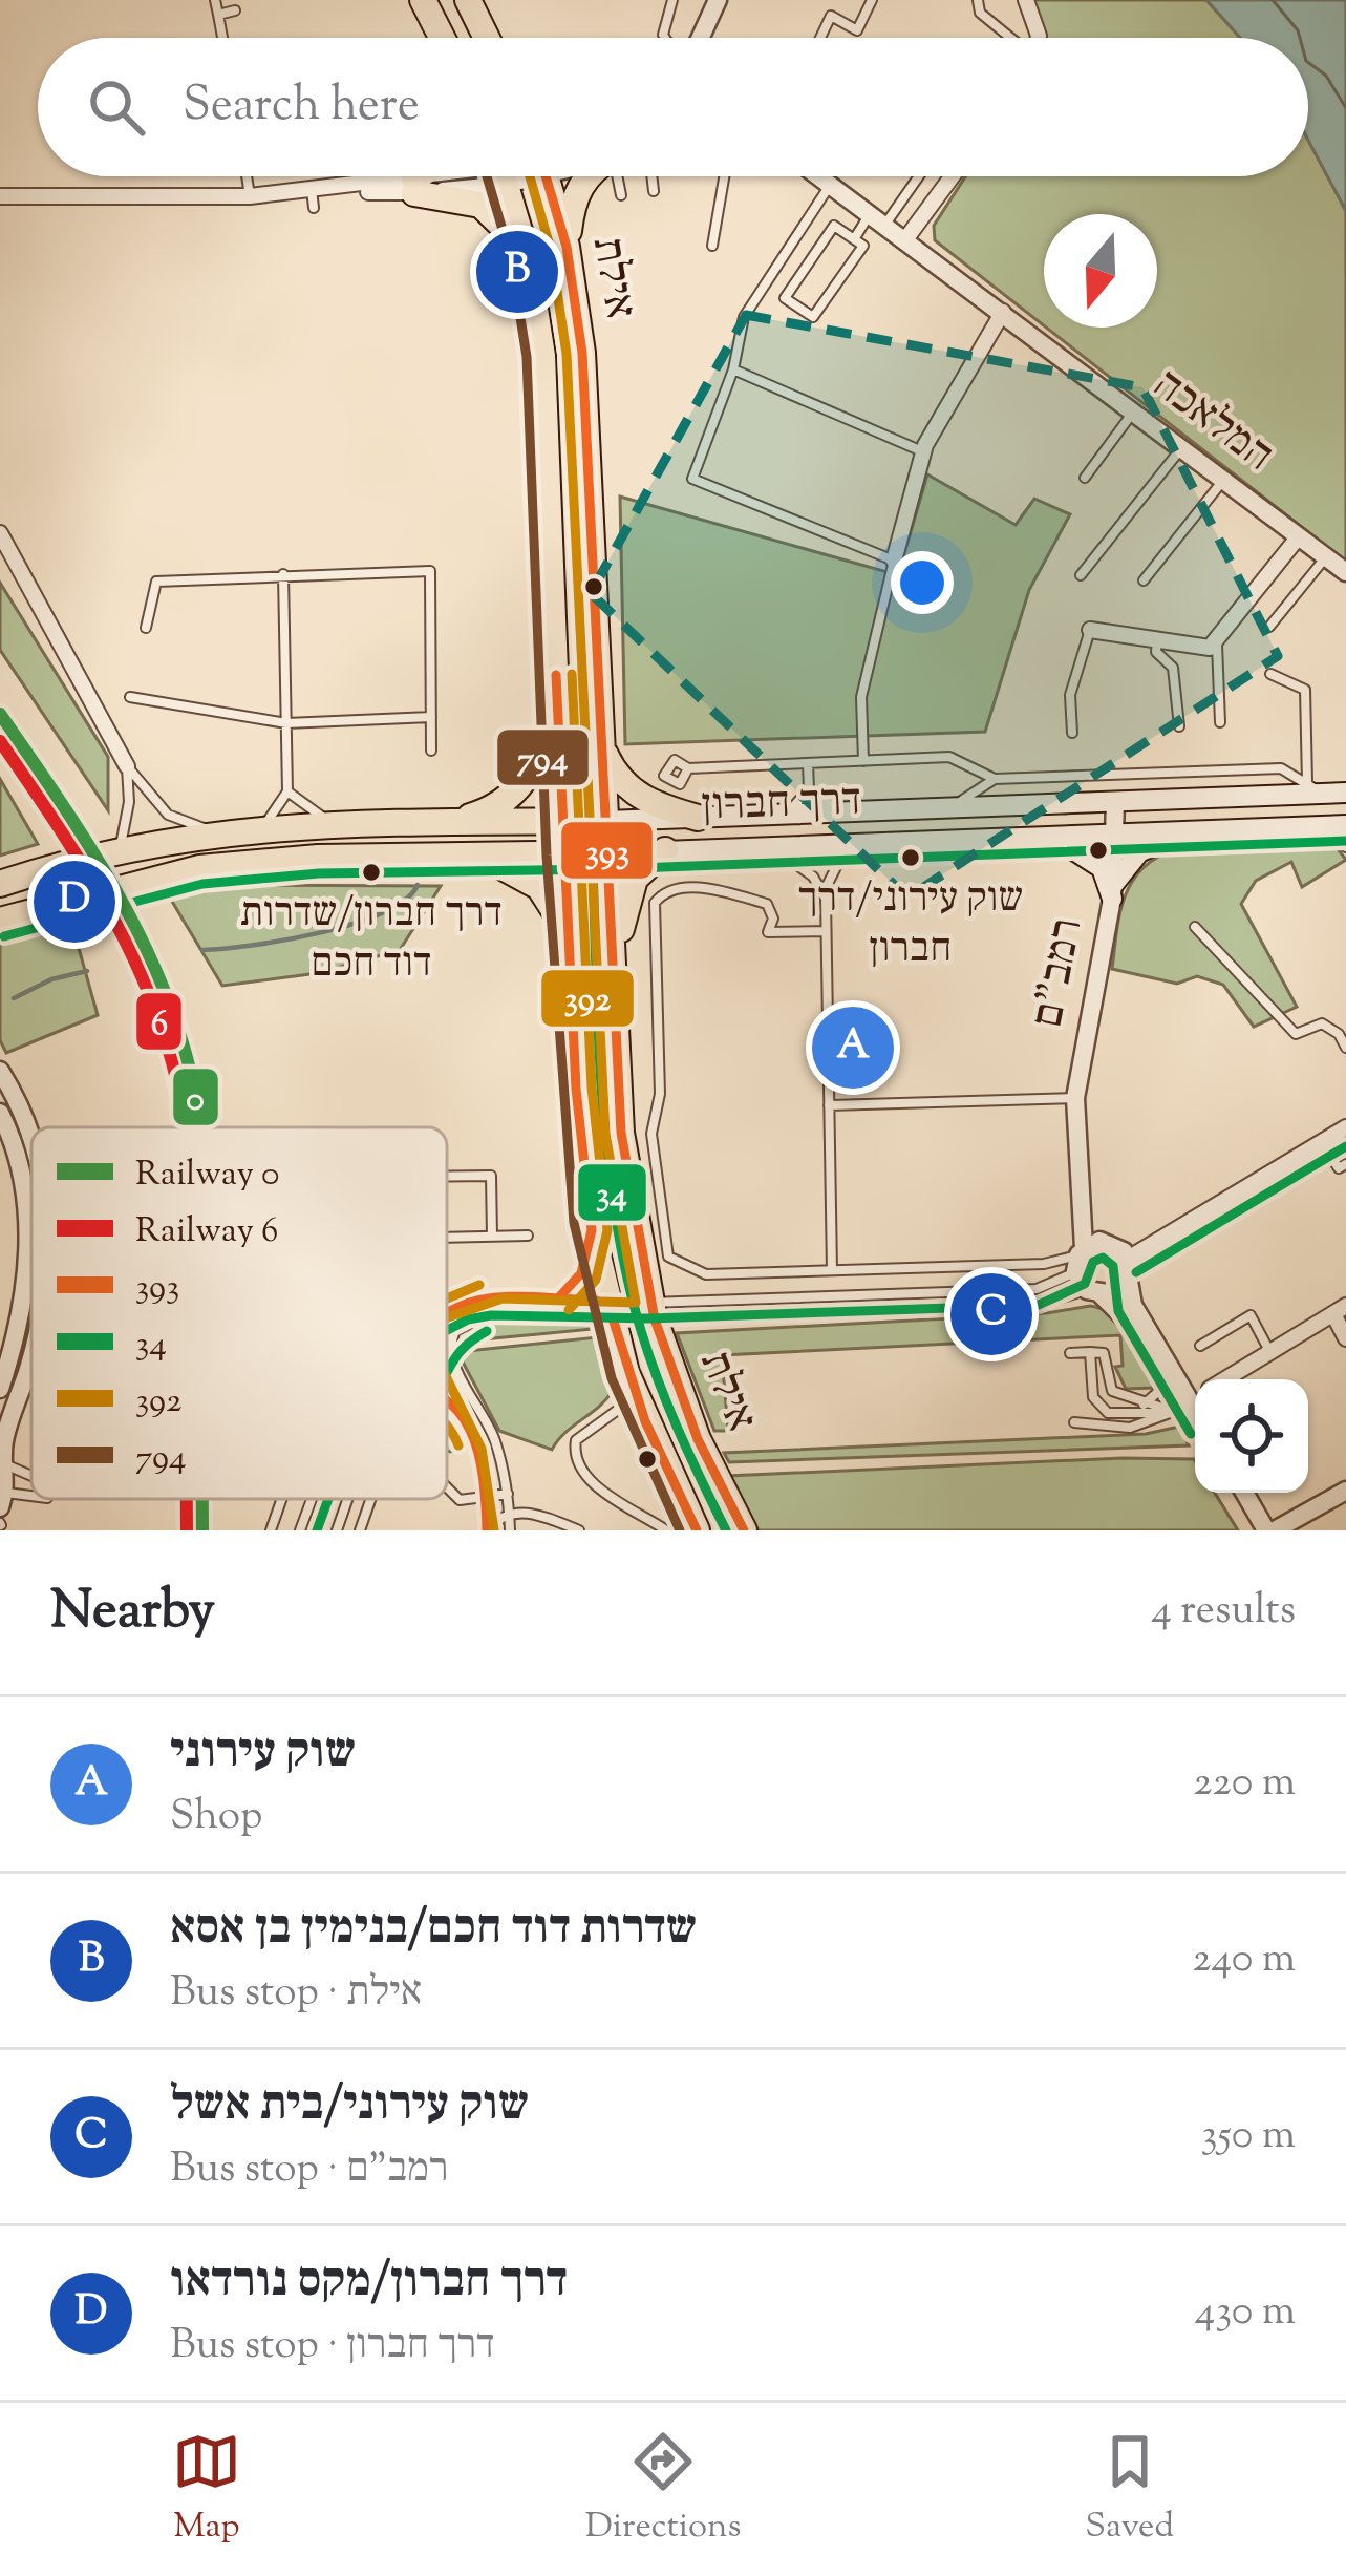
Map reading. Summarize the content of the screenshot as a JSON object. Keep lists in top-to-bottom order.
{
  "streets": {
    "highway": ["אילת", "דרך חברון"],
    "street": ["המלאכה", "רמב\"ם"]
  },
  "crossings": [
    ["אילת", "דרך חברון"],
    ["דרך חברון", "רמב\"ם"]
  ],
  "places": ["שוק עירוני/דרך חברון", "דרך חברון/שדרות דוד חכם"],
  "lines": [
    "transit line 393",
    "transit line 392",
    "transit line 794",
    "rail line 0",
    "rail line 6",
    "transit line 34"
  ],
  "legend": [
    "Railway 0",
    "Railway 6",
    "393",
    "34",
    "392",
    "794"
  ],
  "north": "bottom",
  "page": {
    "search": "Search here",
    "pins": [
      "B",
      "D",
      "A",
      "C"
    ],
    "heading": ["Nearby", "4 results"],
    "list": [
      {
        "mark": "A",
        "name": "שוק עירוני",
        "note": "Shop",
        "value": "220 m"
      },
      {
        "mark": "B",
        "name": "שדרות דוד חכם/בנימין בן אסא",
        "note": "Bus stop · אילת",
        "value": "240 m"
      },
      {
        "mark": "C",
        "name": "שוק עירוני/בית אשל",
        "note": "Bus stop · רמב\"ם",
        "value": "350 m"
      },
      {
        "mark": "D",
        "name": "דרך חברון/מקס נורדאו",
        "note": "Bus stop · דרך חברון",
        "value": "430 m"
      }
    ],
    "nav": ["Map", "Directions", "Saved"]
  }
}
